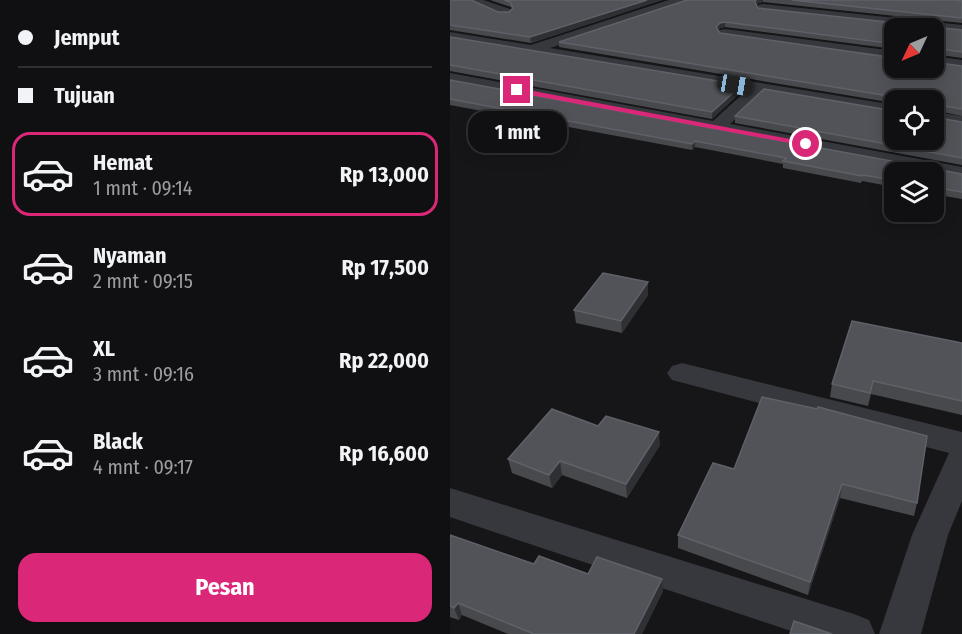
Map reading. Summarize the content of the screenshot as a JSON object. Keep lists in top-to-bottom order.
{
  "north": "bottom left",
  "page": {
    "banner": ["Jemput", "Tujuan"],
    "bubble": "1 mnt",
    "list": [
      {
        "name": "Hemat",
        "note": "1 mnt · 09:14",
        "value": "Rp 13,000"
      },
      {
        "name": "Nyaman",
        "note": "2 mnt · 09:15",
        "value": "Rp 17,500"
      },
      {
        "name": "XL",
        "note": "3 mnt · 09:16",
        "value": "Rp 22,000"
      },
      {
        "name": "Black",
        "note": "4 mnt · 09:17",
        "value": "Rp 16,600"
      }
    ],
    "buttons": "Pesan"
  }
}
